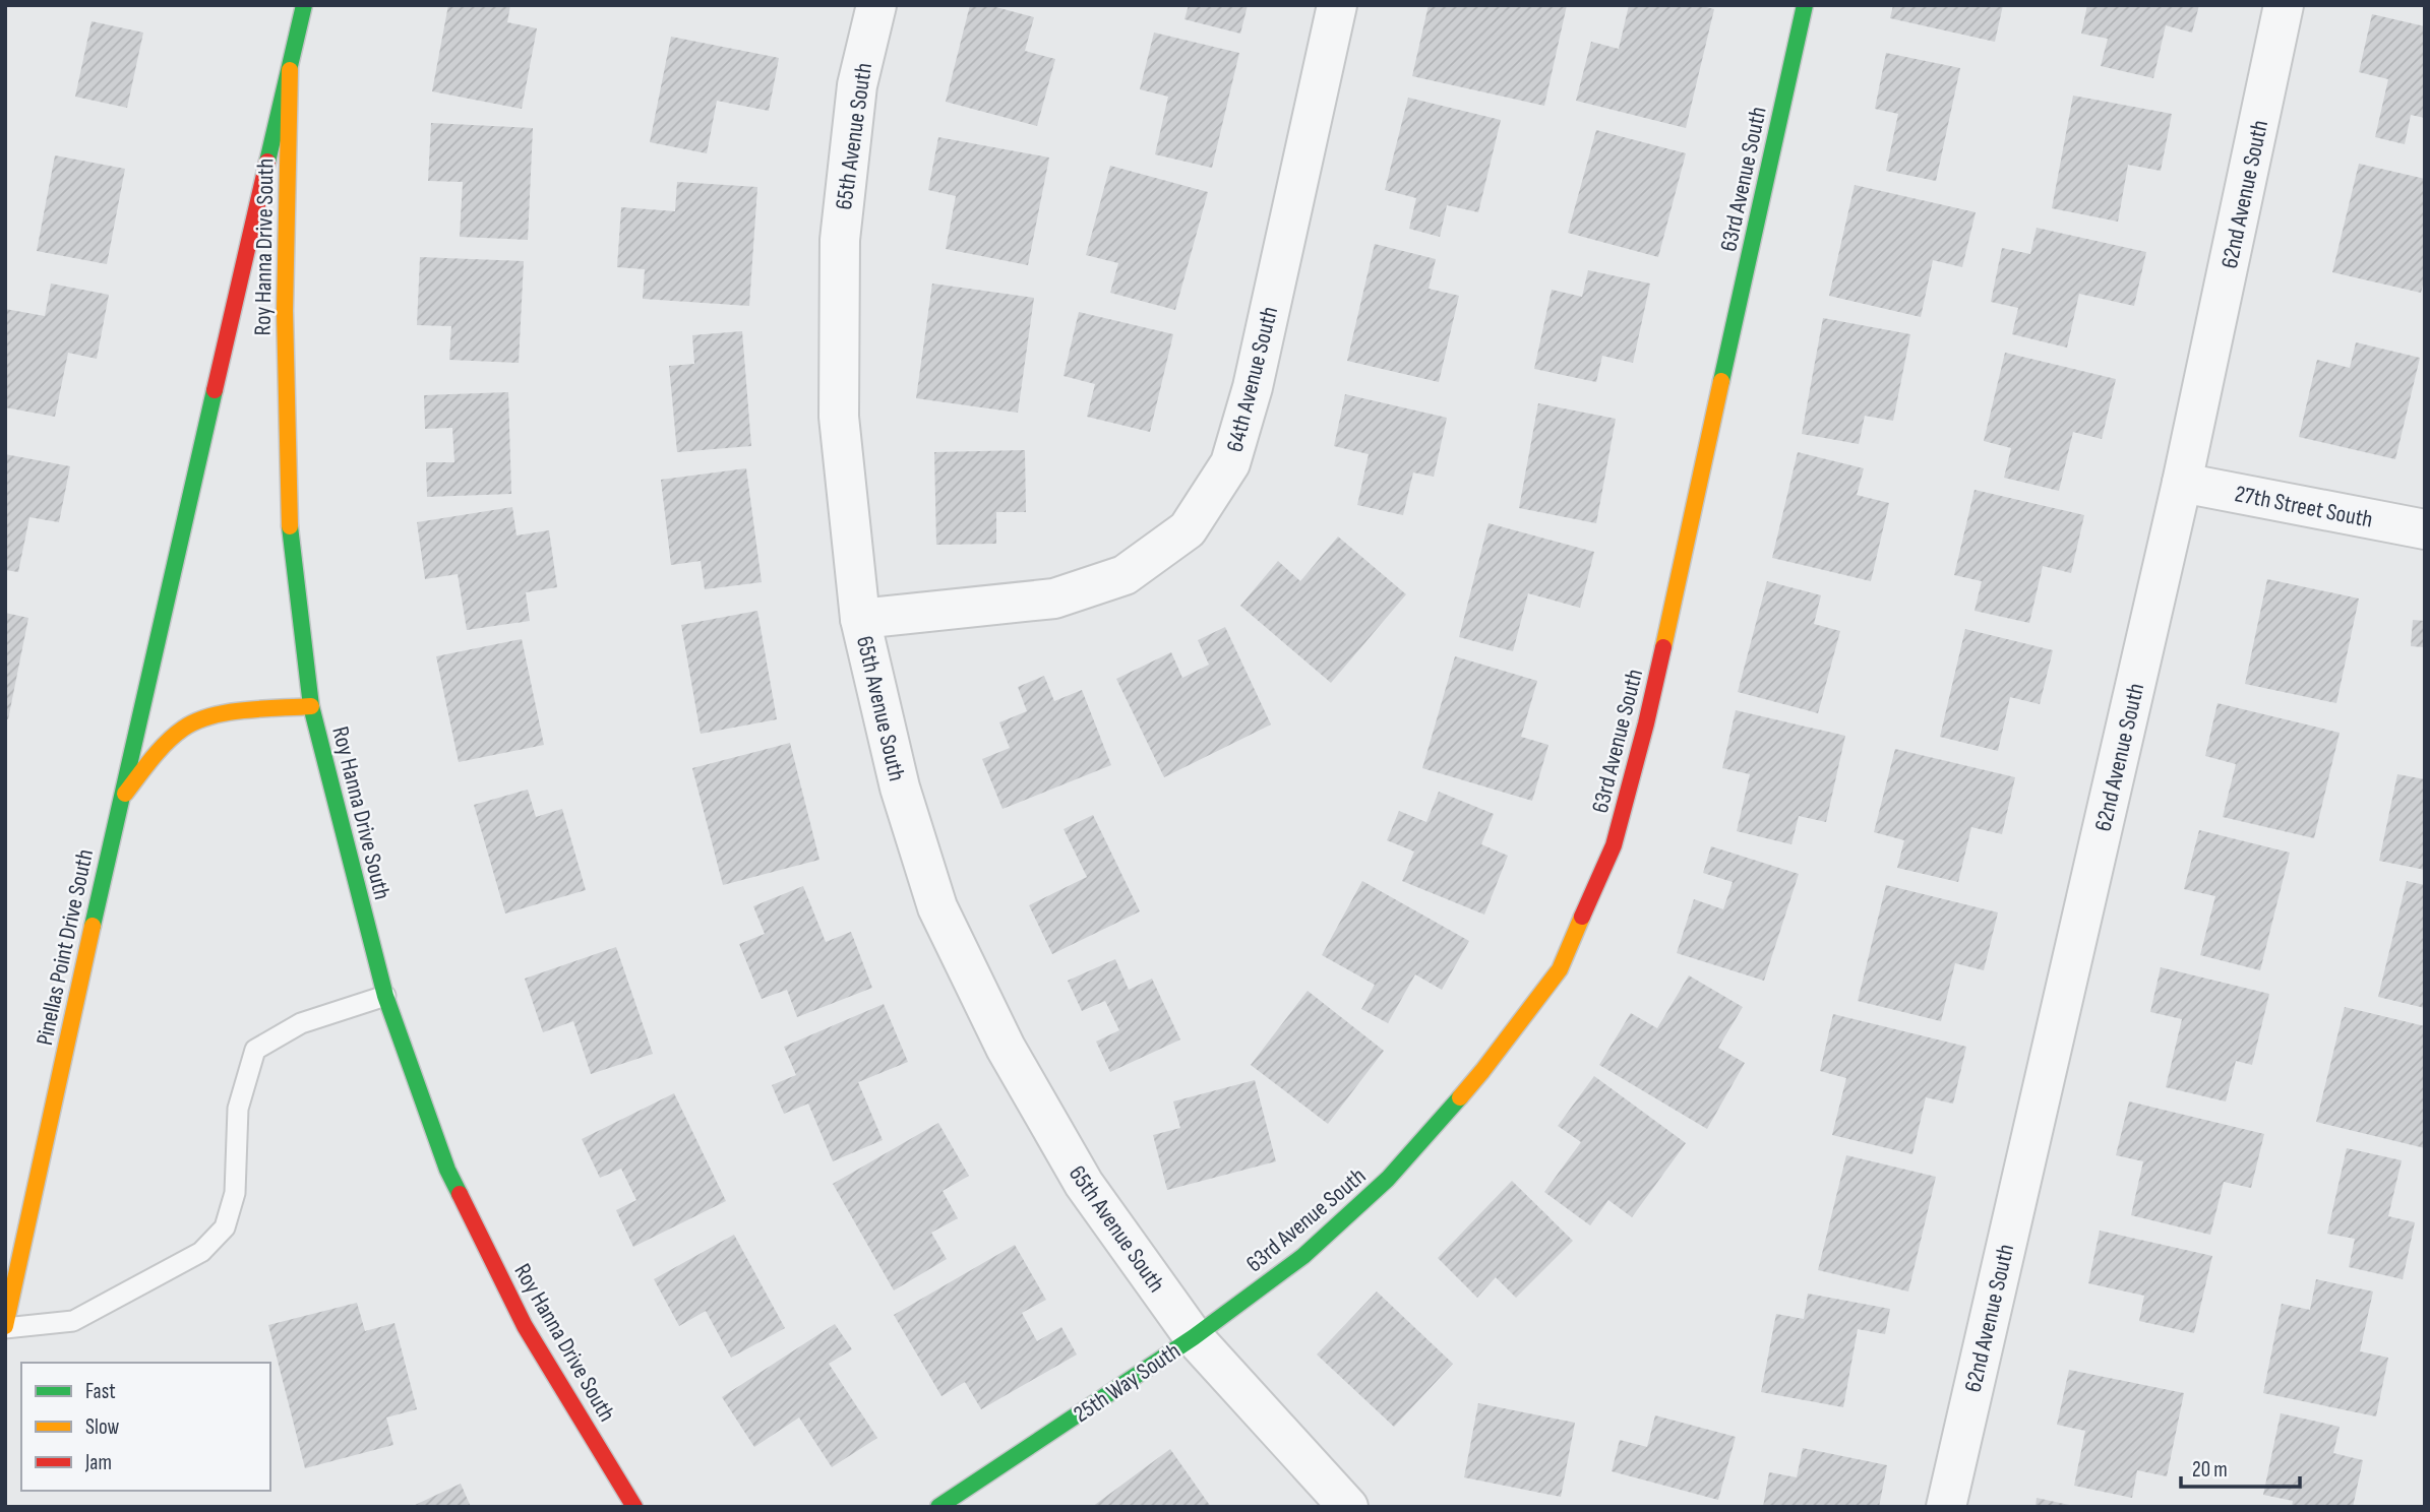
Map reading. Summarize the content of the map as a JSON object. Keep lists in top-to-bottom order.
{
  "streets": {
    "street": [
      "65th Avenue South",
      "63rd Avenue South",
      "62nd Avenue South",
      "Roy Hanna Drive South",
      "64th Avenue South",
      "27th Street South",
      "Pinellas Point Drive South",
      "25th Way South"
    ]
  },
  "crossings": [
    ["65th Avenue South", "63rd Avenue South"],
    ["65th Avenue South", "64th Avenue South"],
    ["65th Avenue South", "25th Way South"],
    ["63rd Avenue South", "25th Way South"],
    ["62nd Avenue South", "27th Street South"],
    ["Roy Hanna Drive South", "Pinellas Point Drive South"]
  ],
  "legend": ["Fast", "Slow", "Jam"],
  "scale_bar": "20 m"
}
